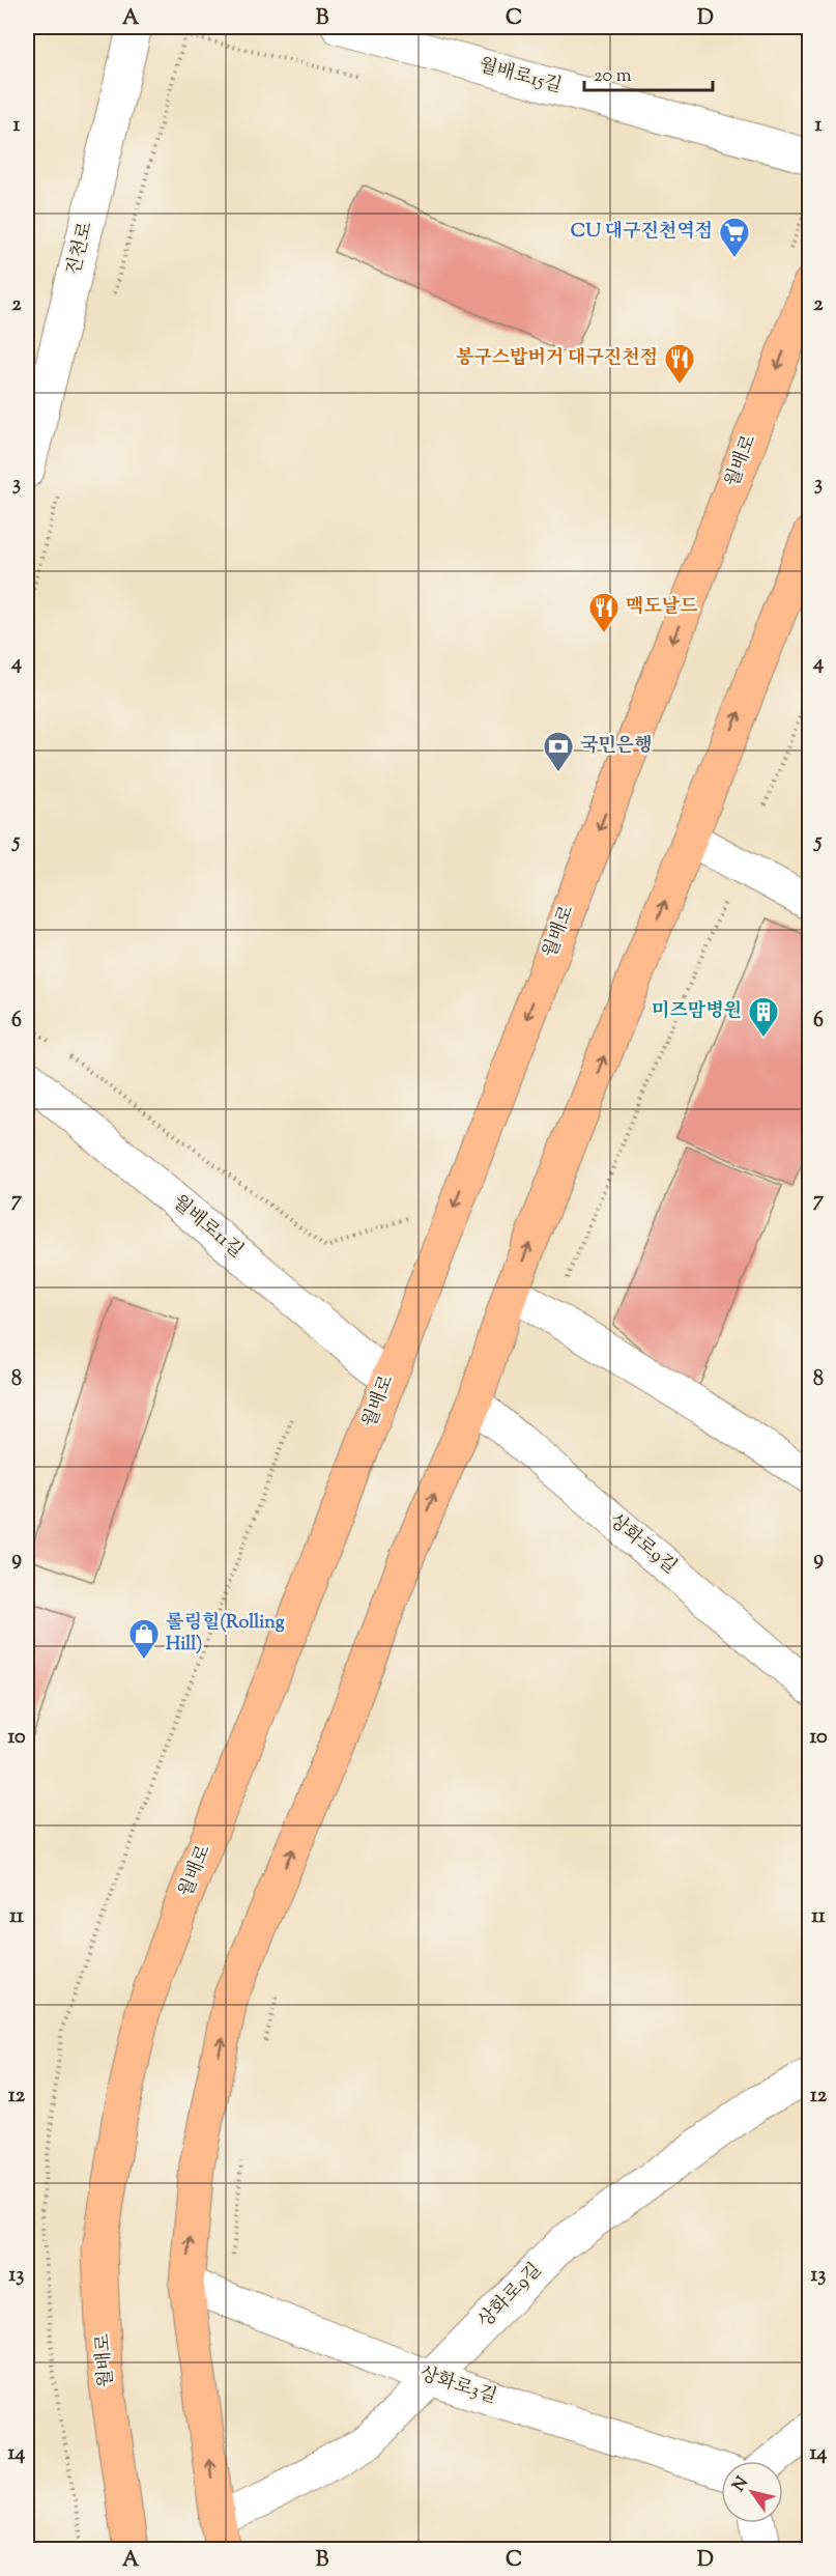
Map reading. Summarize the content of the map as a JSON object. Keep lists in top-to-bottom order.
{
  "streets": {
    "main road": ["월배로"],
    "street": [
      "월배로15길",
      "진천로",
      "월배로11길",
      "상화로9길",
      "상화로3길"
    ]
  },
  "crossings": [
    ["월배로", "월배로11길"],
    ["상화로9길", "상화로3길"]
  ],
  "places": {
    "supermarket": ["CU 대구진천역점"],
    "restaurant": ["봉구스밥버거 대구진천점", "맥도날드"],
    "bank": ["국민은행"],
    "building": ["미즈맘병원"],
    "shop": ["롤링힐(Rolling Hill)"]
  },
  "scale_bar": "20 m",
  "north": "top left",
  "grid": {
    "columns": [
      "A",
      "B",
      "C",
      "D"
    ],
    "rows": [
      "1",
      "2",
      "3",
      "4",
      "5",
      "6",
      "7",
      "8",
      "9",
      "10",
      "11",
      "12",
      "13",
      "14"
    ]
  }
}
